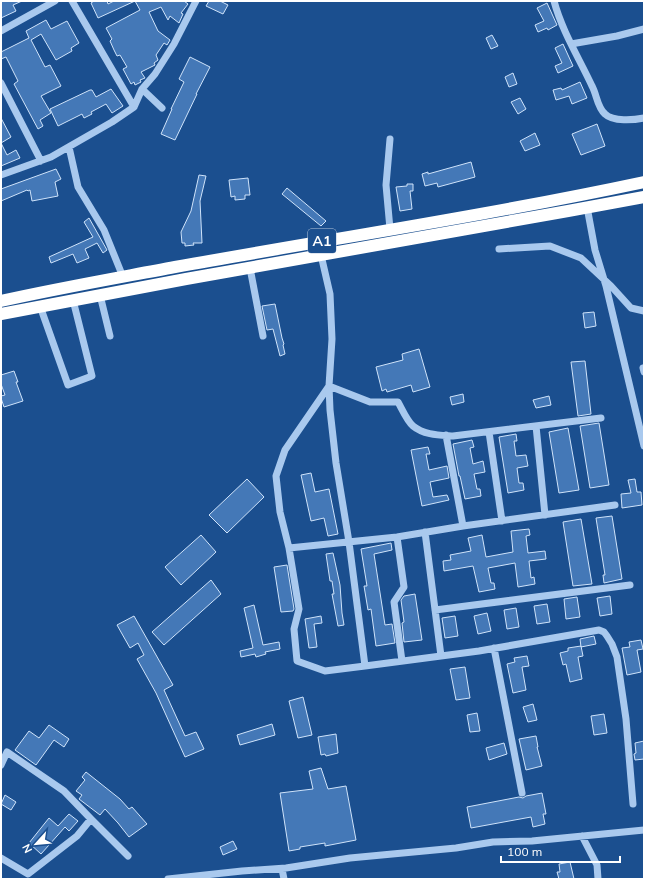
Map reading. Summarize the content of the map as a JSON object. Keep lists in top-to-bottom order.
{
  "streets": {
    "highway": ["A1"]
  },
  "scale_bar": "100 m",
  "north": "bottom left"
}
